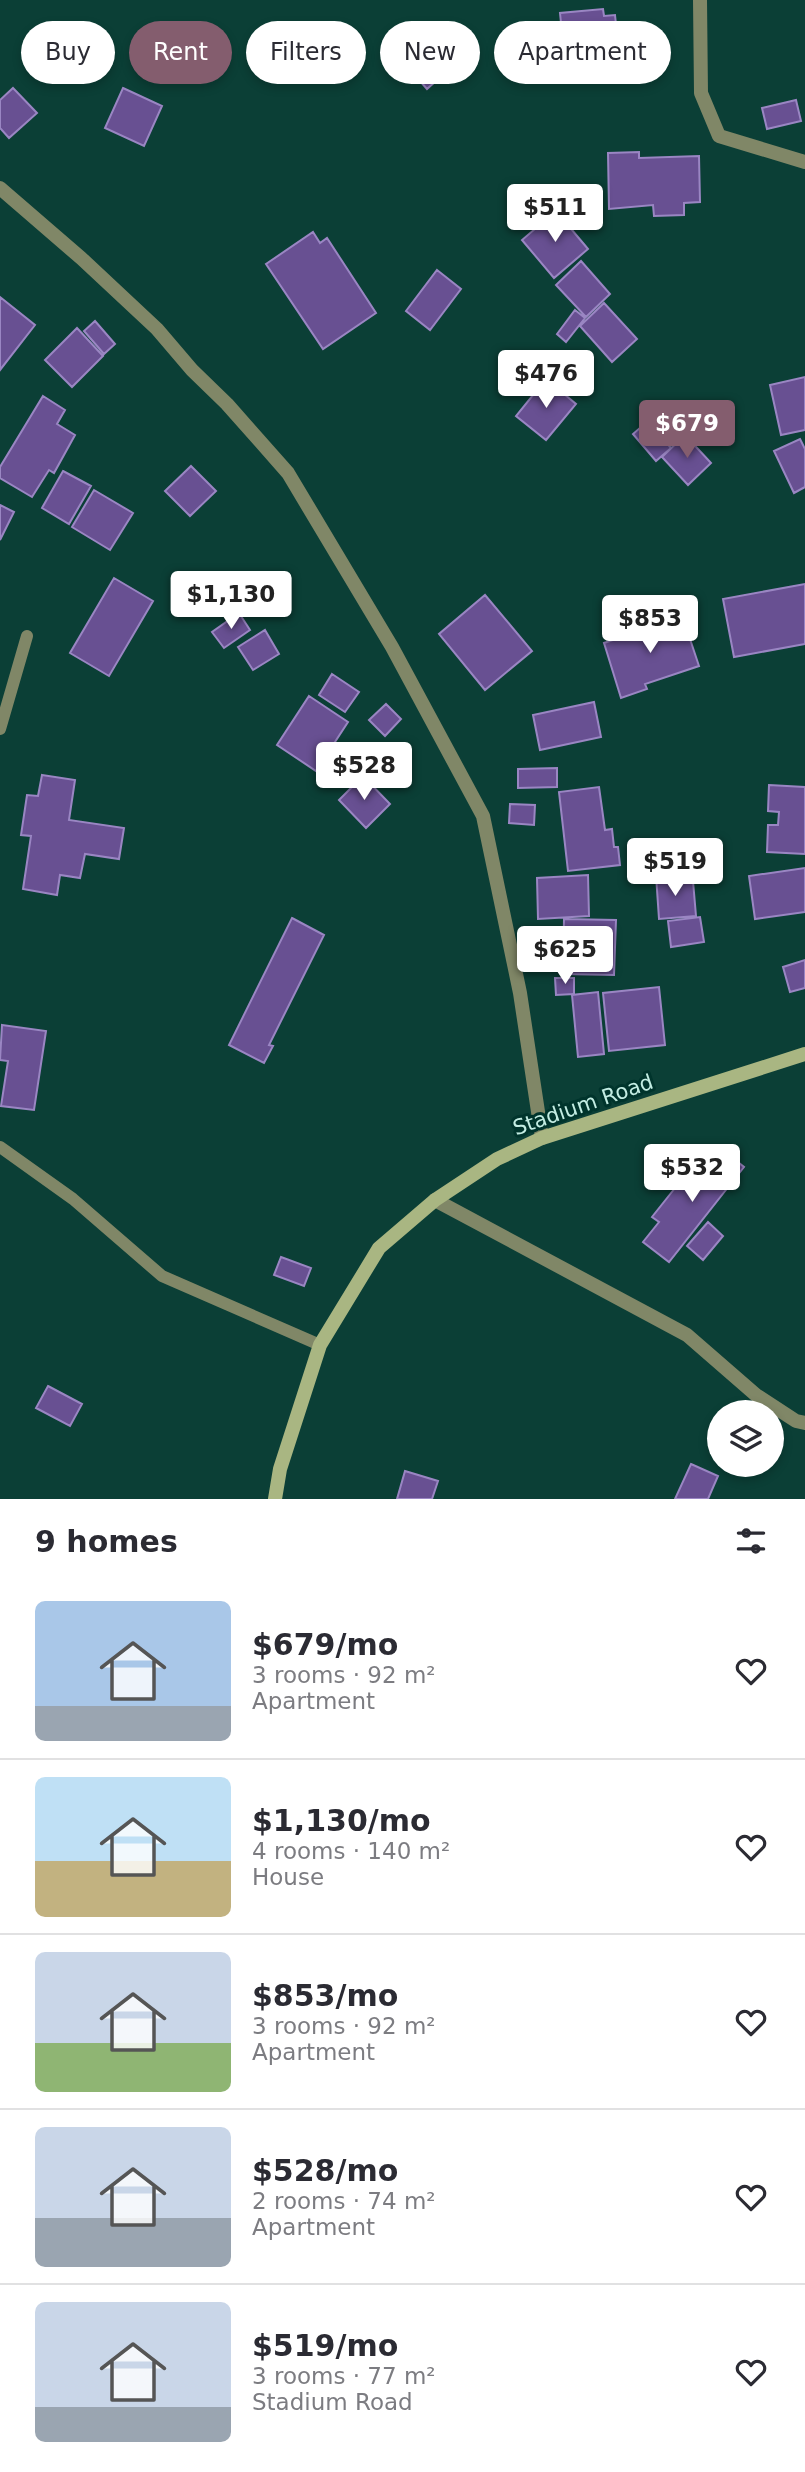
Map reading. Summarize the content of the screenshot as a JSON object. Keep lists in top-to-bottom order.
{
  "streets": {
    "main road": ["Stadium Road"]
  },
  "page": {
    "chip": [
      "Buy",
      "Rent",
      "Filters",
      "New",
      "Apartment"
    ],
    "price": [
      "$511",
      "$476",
      "$679",
      "$1,130",
      "$853",
      "$528",
      "$519",
      "$625",
      "$532"
    ],
    "heading": "9 homes",
    "list": [
      {
        "name": "$679/mo",
        "note": "3 rooms · 92 m² · Apartment"
      },
      {
        "name": "$1,130/mo",
        "note": "4 rooms · 140 m² · House"
      },
      {
        "name": "$853/mo",
        "note": "3 rooms · 92 m² · Apartment"
      },
      {
        "name": "$528/mo",
        "note": "2 rooms · 74 m² · Apartment"
      },
      {
        "name": "$519/mo",
        "note": "3 rooms · 77 m² · Stadium Road"
      }
    ]
  }
}
